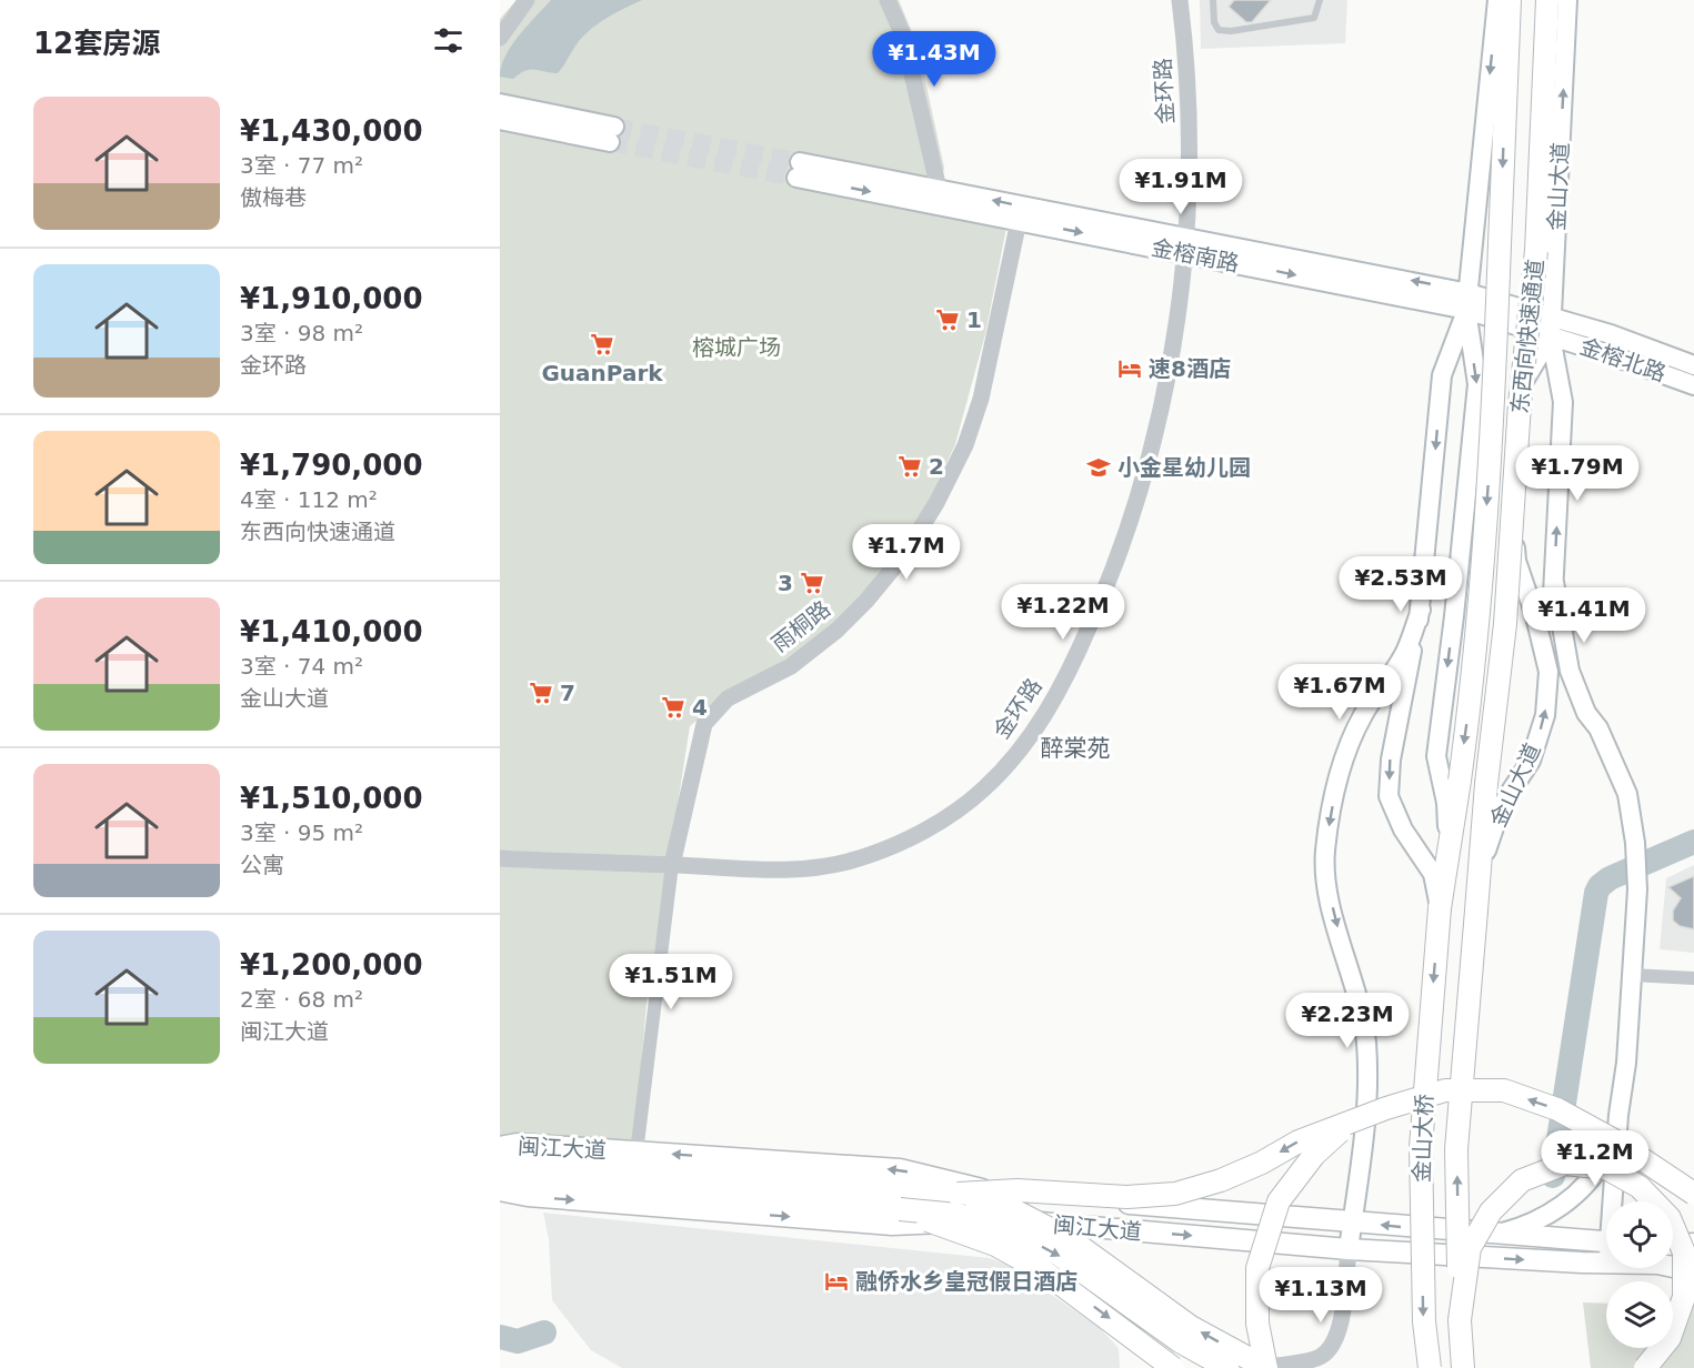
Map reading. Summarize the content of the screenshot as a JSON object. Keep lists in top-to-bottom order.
{
  "streets": {
    "highway": ["东西向快速通道", "金山大桥"],
    "main road": [
      "金山大道",
      "金榕南路",
      "金榕北路",
      "闽江大道"
    ],
    "street": ["金环路", "雨桐路"]
  },
  "crossings": [
    ["金环路", "金榕南路"],
    ["金环路", "雨桐路"],
    ["金山大道", "金榕南路"],
    ["金山大道", "东西向快速通道"],
    ["金山大道", "金榕北路"],
    ["金榕南路", "金榕北路"],
    ["金榕南路", "雨桐路"],
    ["东西向快速通道", "金山大桥"]
  ],
  "districts": ["醉棠苑"],
  "parks": ["榕城广场"],
  "places": {
    "supermarket": [
      "1",
      "GuanPark",
      "2",
      "3",
      "7",
      "4"
    ],
    "hotel": ["速8酒店", "融侨水乡皇冠假日酒店"],
    "school or university": ["小金星幼儿园"]
  },
  "page": {
    "heading": "12套房源",
    "price": [
      "¥1.43M",
      "¥1.91M",
      "¥1.79M",
      "¥1.7M",
      "¥2.53M",
      "¥1.22M",
      "¥1.41M",
      "¥1.67M",
      "¥1.51M",
      "¥2.23M",
      "¥1.2M",
      "¥1.13M"
    ],
    "list": [
      {
        "name": "¥1,430,000",
        "note": "3室 · 77 m² · 傲梅巷"
      },
      {
        "name": "¥1,910,000",
        "note": "3室 · 98 m² · 金环路"
      },
      {
        "name": "¥1,790,000",
        "note": "4室 · 112 m² · 东西向快速通道"
      },
      {
        "name": "¥1,410,000",
        "note": "3室 · 74 m² · 金山大道"
      },
      {
        "name": "¥1,510,000",
        "note": "3室 · 95 m² · 公寓"
      },
      {
        "name": "¥1,200,000",
        "note": "2室 · 68 m² · 闽江大道"
      }
    ]
  }
}
